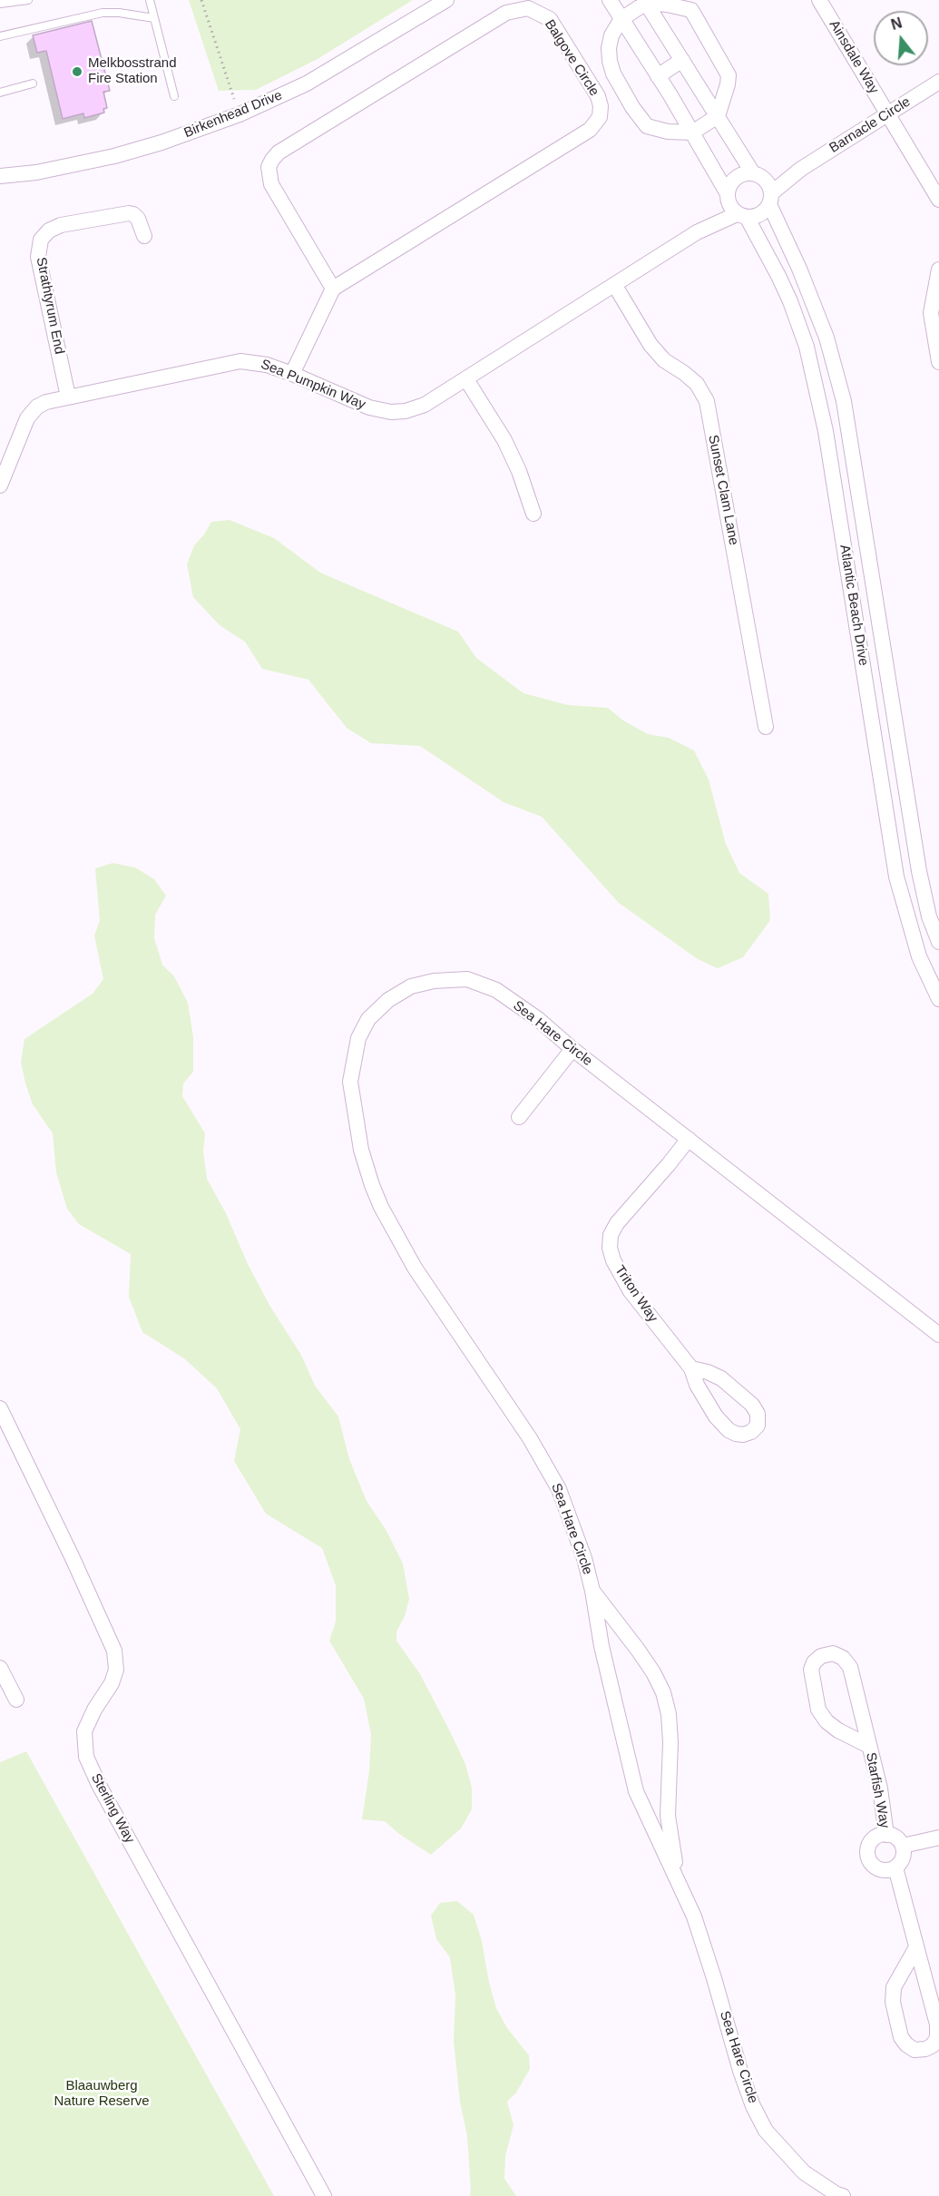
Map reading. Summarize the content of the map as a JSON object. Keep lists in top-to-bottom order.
{
  "streets": {
    "street": [
      "Ainsdale Way",
      "Balgove Circle",
      "Birkenhead Drive",
      "Barnacle Circle",
      "Strathtyrum End",
      "Sea Pumpkin Way",
      "Sunset Clam Lane",
      "Atlantic Beach Drive",
      "Sea Hare Circle",
      "Triton Way",
      "Starfish Way",
      "Sterling Way"
    ]
  },
  "crossings": [
    ["Ainsdale Way", "Barnacle Circle"],
    ["Barnacle Circle", "Sea Pumpkin Way"],
    ["Barnacle Circle", "Atlantic Beach Drive"],
    ["Strathtyrum End", "Sea Pumpkin Way"],
    ["Sea Pumpkin Way", "Sunset Clam Lane"],
    ["Sea Pumpkin Way", "Atlantic Beach Drive"],
    ["Sea Hare Circle", "Triton Way"]
  ],
  "parks": ["Blaauwberg Nature Reserve"],
  "places": ["Melkbosstrand Fire Station"],
  "north": "top"
}
